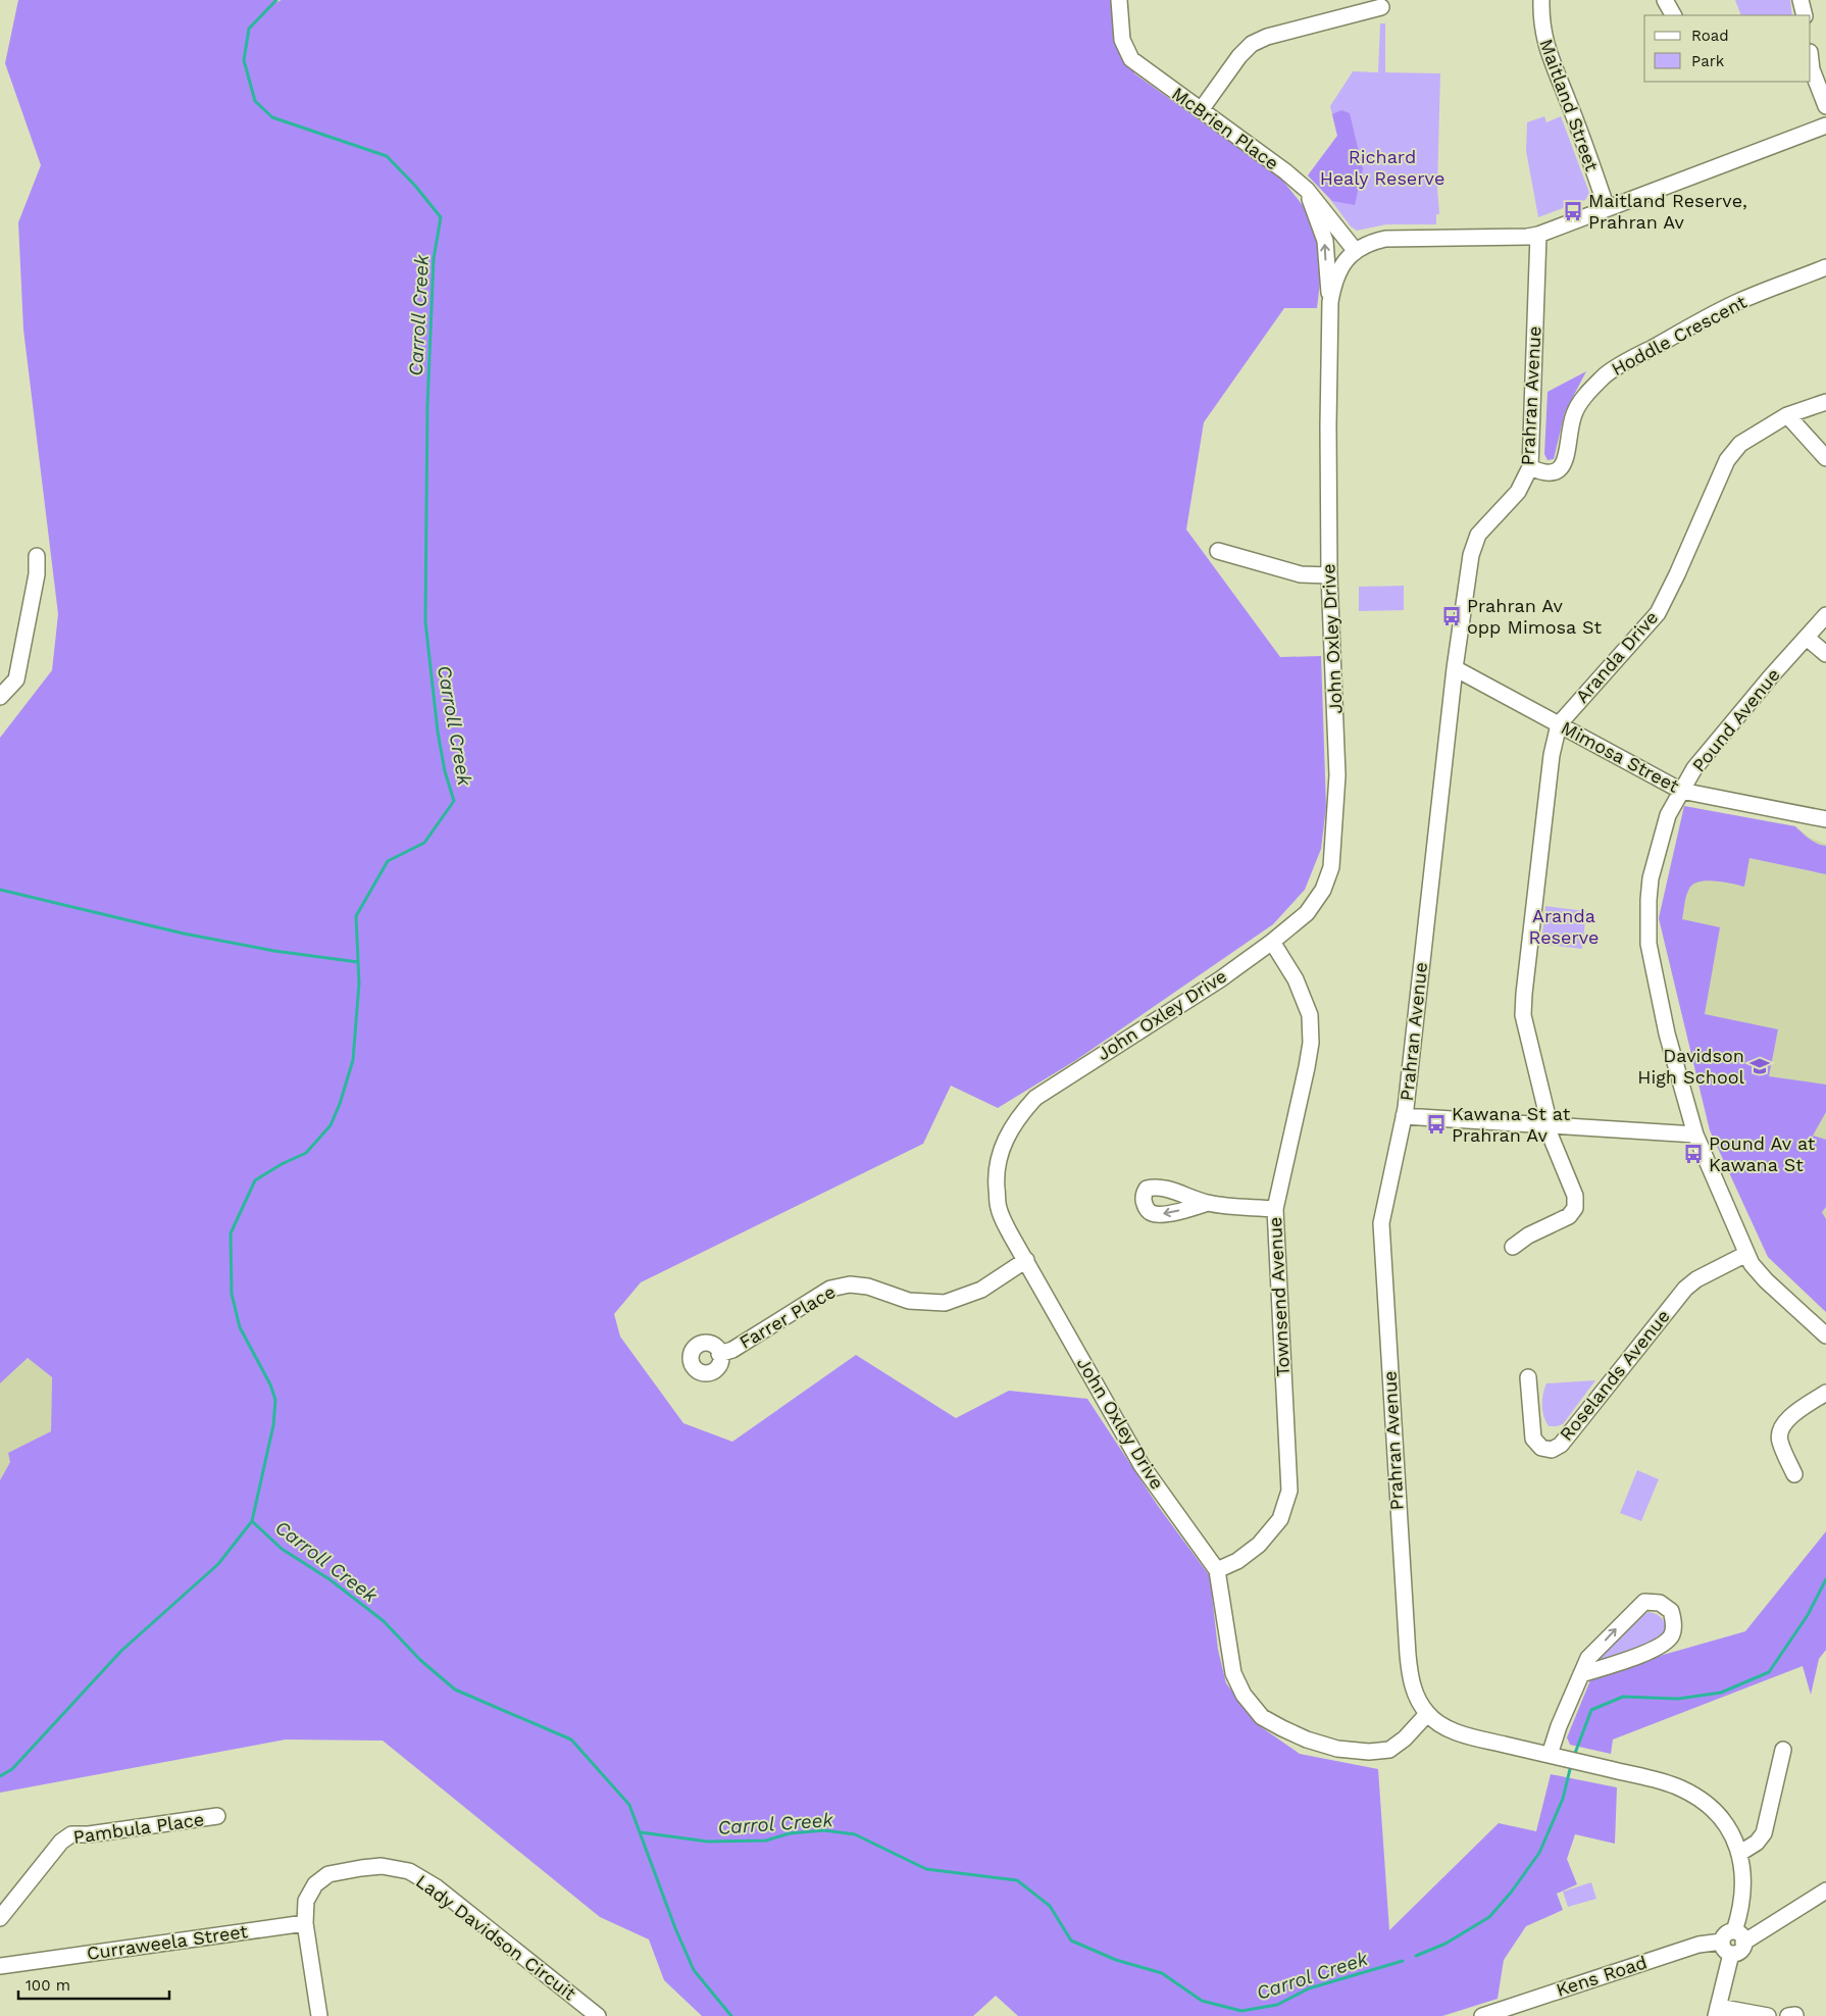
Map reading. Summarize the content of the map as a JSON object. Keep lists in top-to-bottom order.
{
  "streets": {
    "street": [
      "Maitland Street",
      "McBrien Place",
      "Hoddle Crescent",
      "Prahran Avenue",
      "John Oxley Drive",
      "Aranda Drive",
      "Pound Avenue",
      "Mimosa Street",
      "Townsend Avenue",
      "Farrer Place",
      "Roselands Avenue",
      "Pambula Place",
      "Lady Davidson Circuit",
      "Curraweela Street",
      "Kens Road"
    ]
  },
  "crossings": [
    ["McBrien Place", "John Oxley Drive"],
    ["Hoddle Crescent", "Prahran Avenue"],
    ["Prahran Avenue", "John Oxley Drive"],
    ["Prahran Avenue", "Mimosa Street"],
    ["Prahran Avenue", "Kens Road"],
    ["John Oxley Drive", "Townsend Avenue"],
    ["John Oxley Drive", "Farrer Place"],
    ["Aranda Drive", "Mimosa Street"],
    ["Pound Avenue", "Mimosa Street"],
    ["Pound Avenue", "Roselands Avenue"],
    ["Lady Davidson Circuit", "Curraweela Street"]
  ],
  "water": ["Carroll Creek", "Carrol Creek"],
  "parks": ["Richard Healy Reserve", "Aranda Reserve"],
  "places": {
    "bus stop": [
      "Maitland Reserve, Prahran Av",
      "Prahran Av opp Mimosa St",
      "Kawana St at Prahran Av",
      "Pound Av at Kawana St"
    ],
    "school or university": ["Davidson High School"]
  },
  "legend": ["Road", "Park"],
  "scale_bar": "100 m"
}
